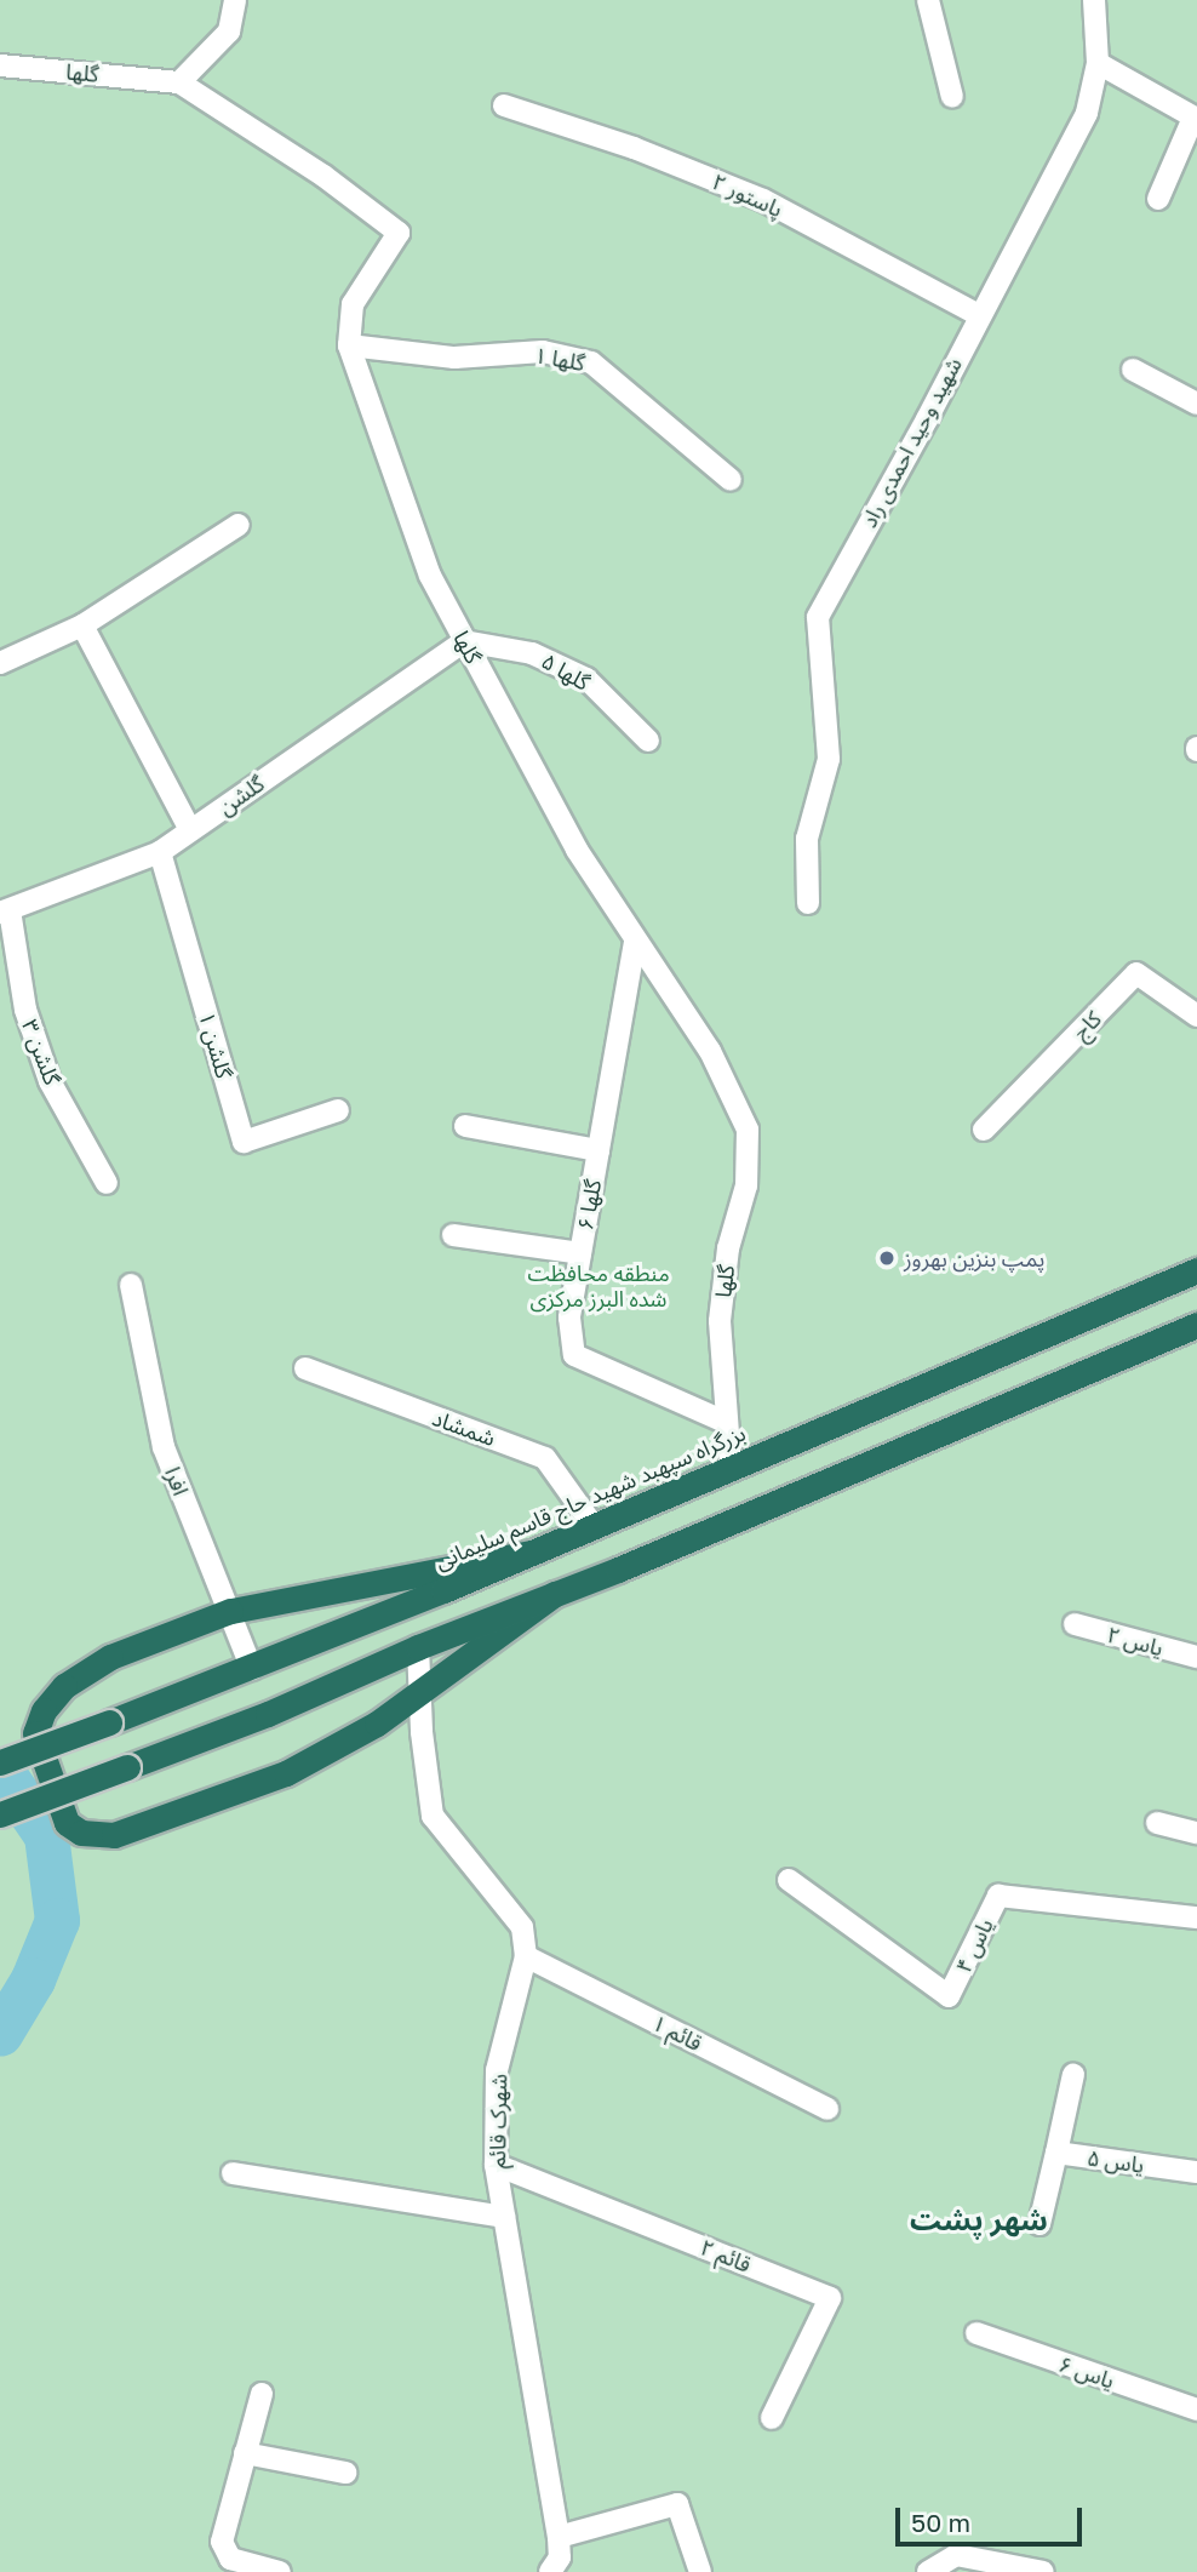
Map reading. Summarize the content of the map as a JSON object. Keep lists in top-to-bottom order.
{
  "streets": {
    "highway": ["بزرگراه سپهبد شهید حاج قاسم سلیمانی"],
    "street": [
      "گلها",
      "پاستور ۲",
      "گلها ۱",
      "شهید وحید احمدی راد",
      "گلها ۵",
      "گلشن",
      "کاج",
      "گلشن ۱",
      "گلشن ۳",
      "گلها ۶",
      "شمشاد",
      "افرا",
      "یاس ۲",
      "یاس ۴",
      "قائم ۱",
      "شهرک قائم",
      "یاس ۵",
      "قائم ۲",
      "یاس ۶"
    ]
  },
  "crossings": [
    ["گلها", "گلها ۱"],
    ["گلها", "گلها ۵"],
    ["گلها", "گلشن"],
    ["گلها", "گلها ۶"],
    ["گلها", "بزرگراه سپهبد شهید حاج قاسم سلیمانی"],
    ["پاستور ۲", "شهید وحید احمدی راد"],
    ["گلها ۵", "گلشن"],
    ["گلشن", "گلشن ۱"],
    ["گلشن", "گلشن ۳"],
    ["شمشاد", "بزرگراه سپهبد شهید حاج قاسم سلیمانی"],
    ["افرا", "بزرگراه سپهبد شهید حاج قاسم سلیمانی"],
    ["قائم ۱", "شهرک قائم"],
    ["شهرک قائم", "قائم ۲"]
  ],
  "districts": ["شهر پشت"],
  "parks": ["منطقه محافظت شده البرز مرکزی"],
  "places": ["پمپ بنزین بهروز"],
  "scale_bar": "50 m"
}
